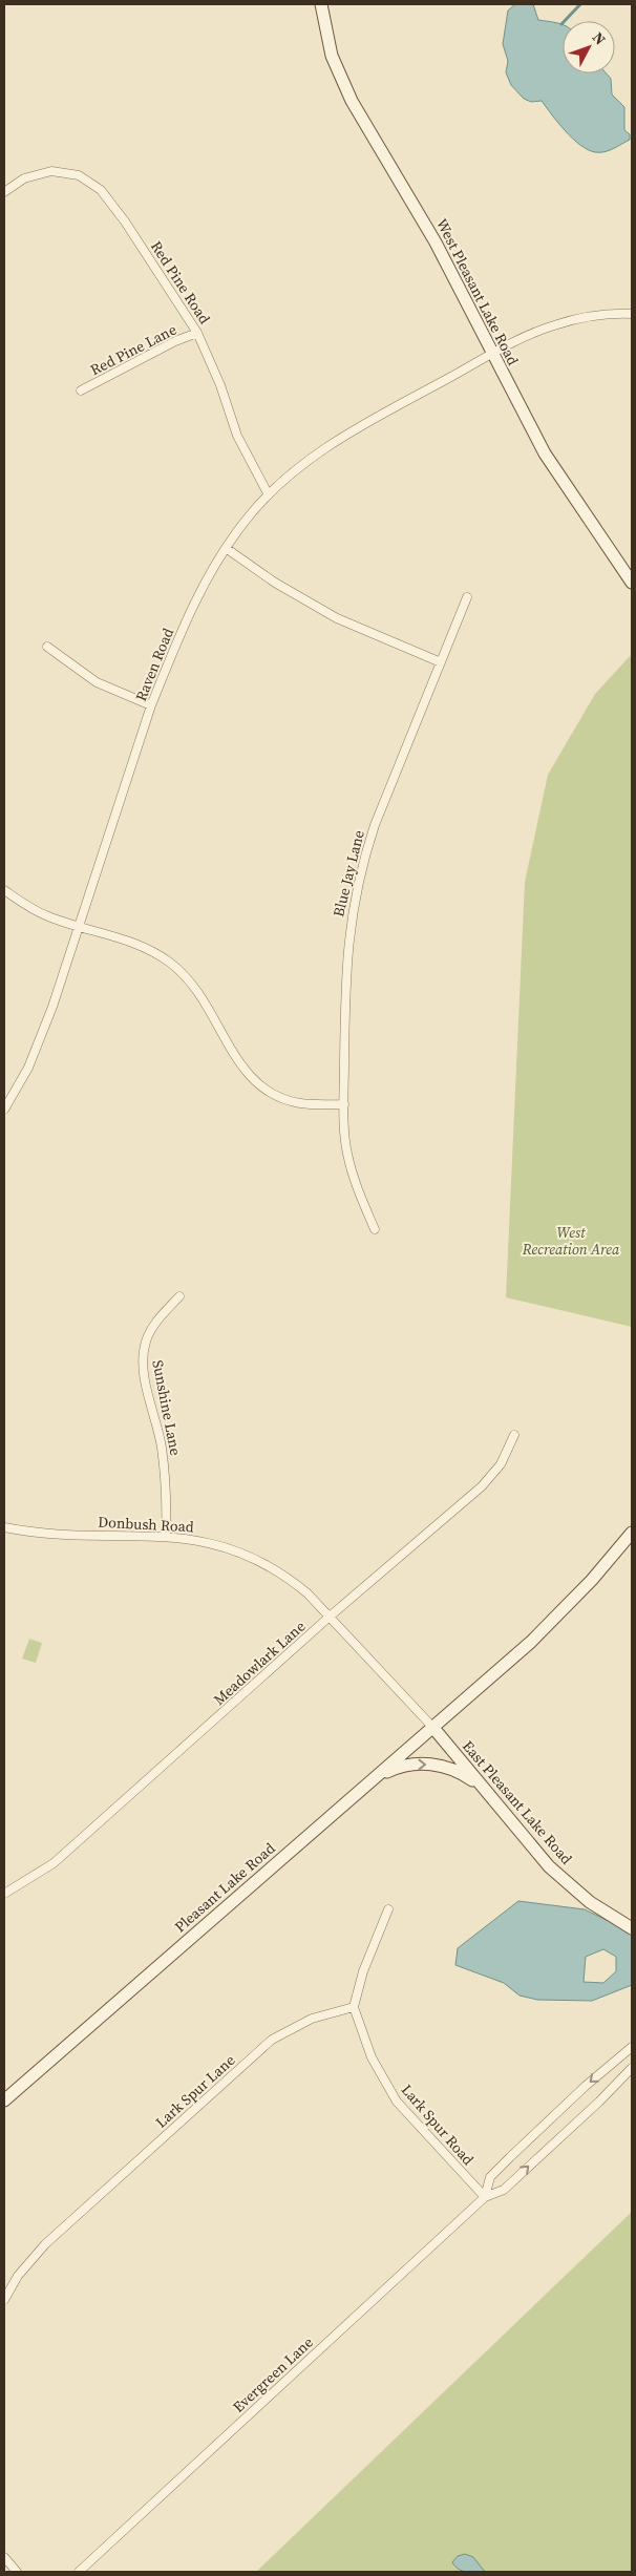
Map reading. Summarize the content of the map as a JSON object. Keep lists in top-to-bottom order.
{
  "streets": {
    "street": [
      "Red Pine Road",
      "West Pleasant Lake Road",
      "Red Pine Lane",
      "Raven Road",
      "Blue Jay Lane",
      "Sunshine Lane",
      "Donbush Road",
      "Meadowlark Lane",
      "East Pleasant Lake Road",
      "Pleasant Lake Road",
      "Lark Spur Lane",
      "Lark Spur Road",
      "Evergreen Lane"
    ]
  },
  "crossings": [
    ["Red Pine Road", "Red Pine Lane"],
    ["Red Pine Road", "Raven Road"],
    ["West Pleasant Lake Road", "Raven Road"],
    ["Sunshine Lane", "Donbush Road"],
    ["Donbush Road", "Meadowlark Lane"],
    ["Donbush Road", "East Pleasant Lake Road"],
    ["East Pleasant Lake Road", "Pleasant Lake Road"],
    ["Lark Spur Lane", "Lark Spur Road"],
    ["Lark Spur Road", "Evergreen Lane"]
  ],
  "parks": ["West Recreation Area"],
  "north": "top right"
}
